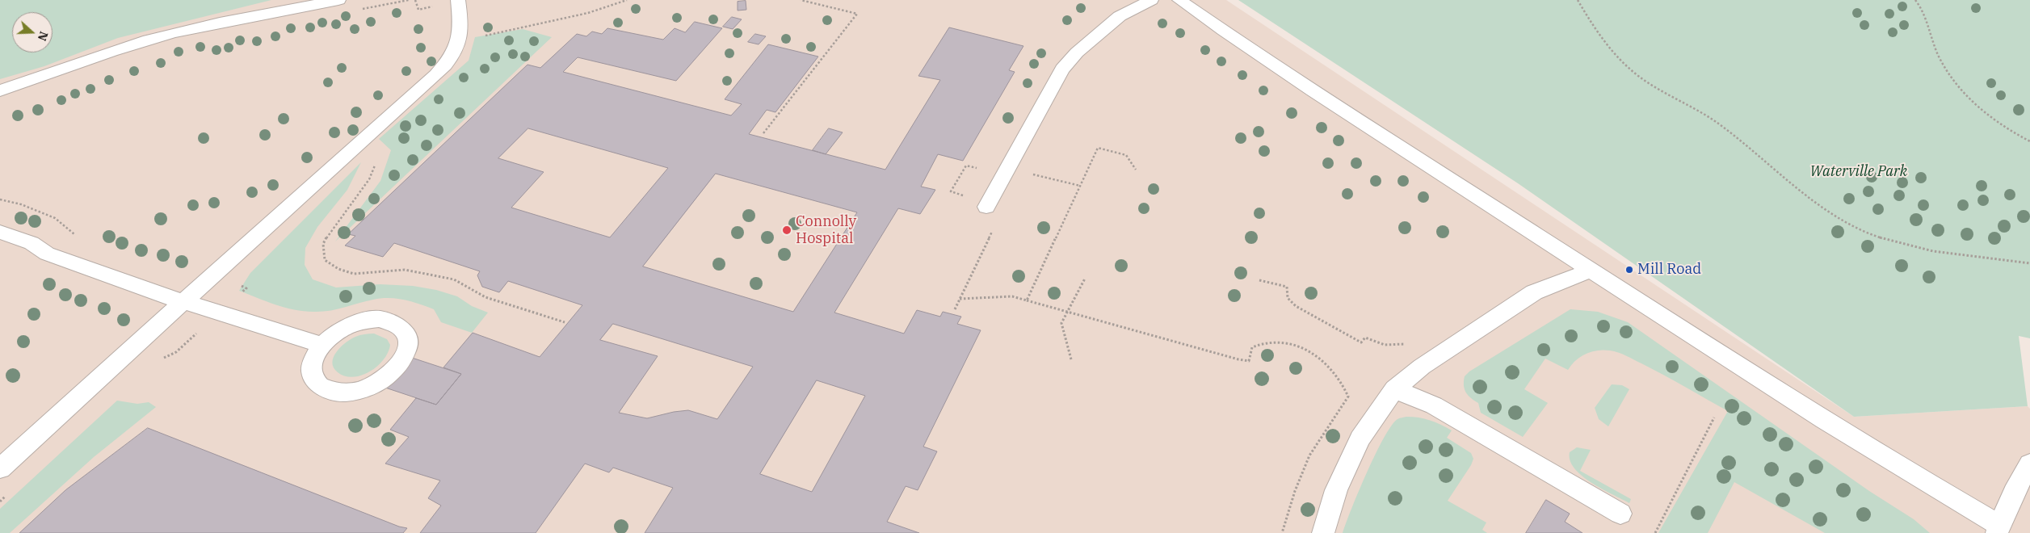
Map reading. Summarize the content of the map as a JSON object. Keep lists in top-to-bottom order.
{
  "parks": ["Waterville Park"],
  "places": ["Connolly Hospital", "Mill Road"],
  "north": "right"
}
